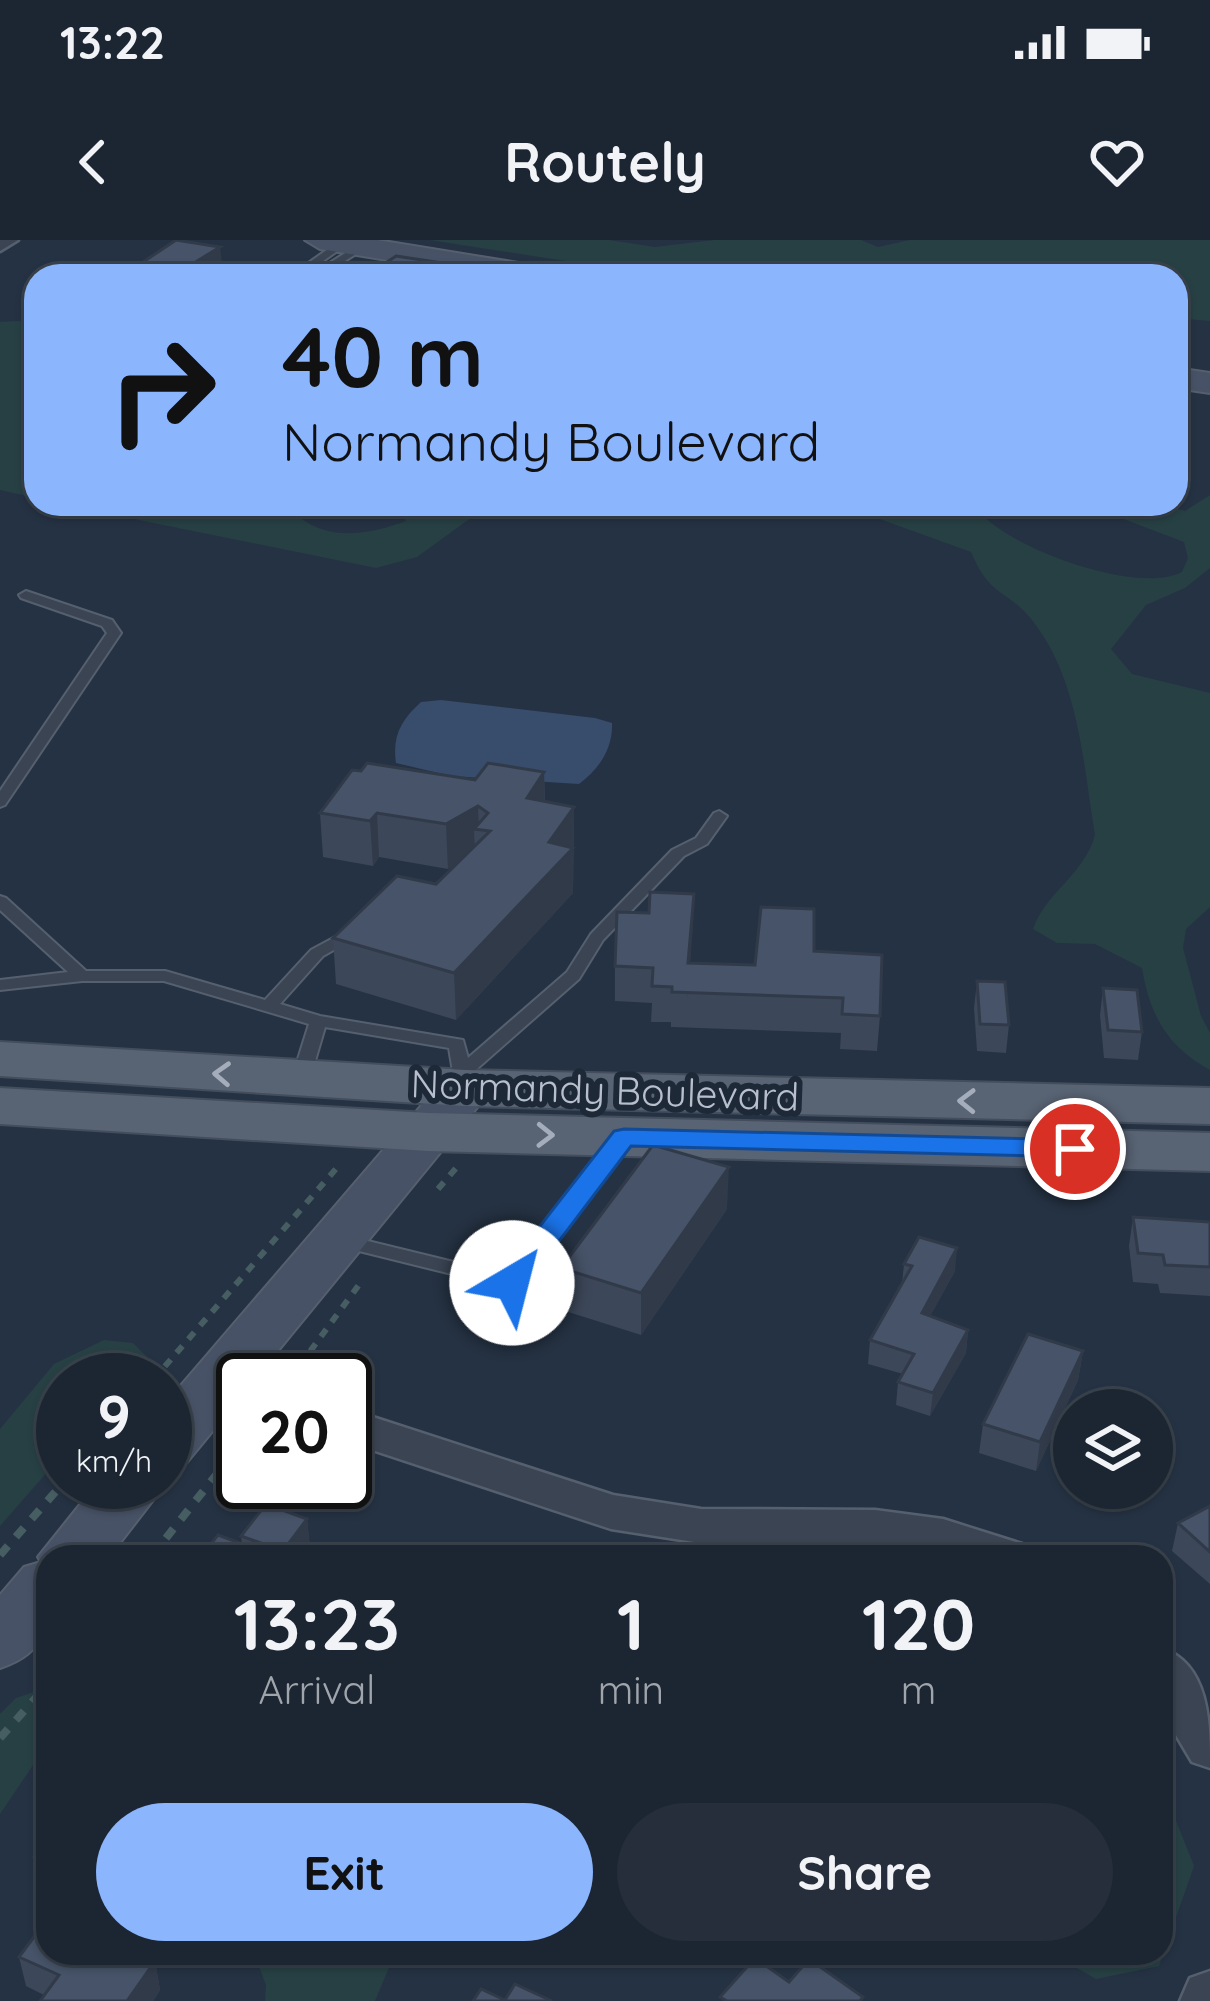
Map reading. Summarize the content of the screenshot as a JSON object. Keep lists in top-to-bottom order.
{
  "streets": {
    "main road": ["Normandy Boulevard"]
  },
  "page": {
    "status": "13:22",
    "header": "Routely",
    "turn": ["40 m", "Normandy Boulevard"],
    "speed": "9 km/h",
    "limit": "20",
    "eta": [
      "13:23",
      "Arrival",
      "1",
      "min",
      "120",
      "m"
    ],
    "buttons": ["Exit", "Share"]
  }
}
